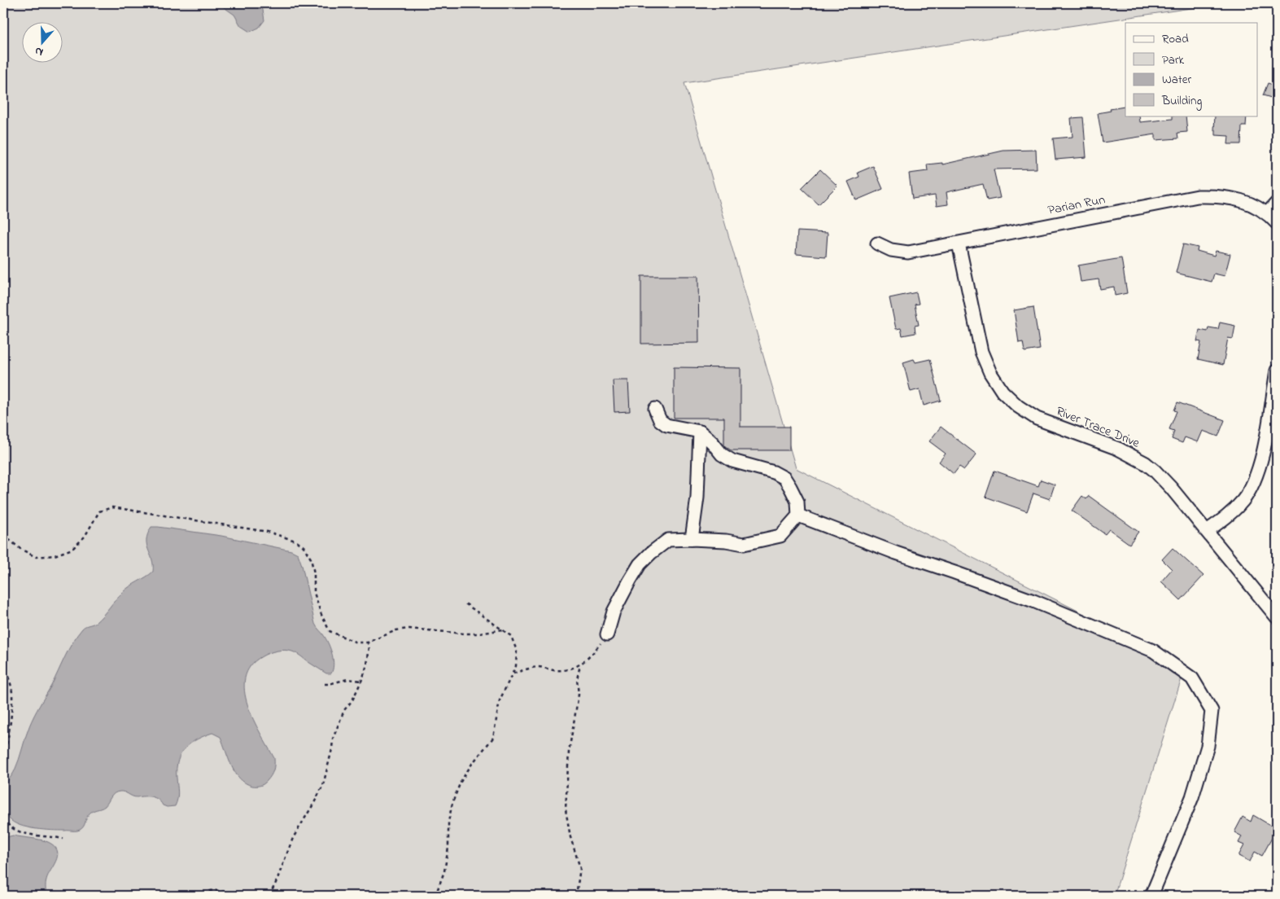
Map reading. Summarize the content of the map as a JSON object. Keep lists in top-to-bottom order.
{
  "streets": {
    "street": ["Parian Run", "River Trace Drive"]
  },
  "crossings": [
    ["Parian Run", "River Trace Drive"]
  ],
  "legend": [
    "Road",
    "Park",
    "Water",
    "Building"
  ],
  "north": "bottom"
}
